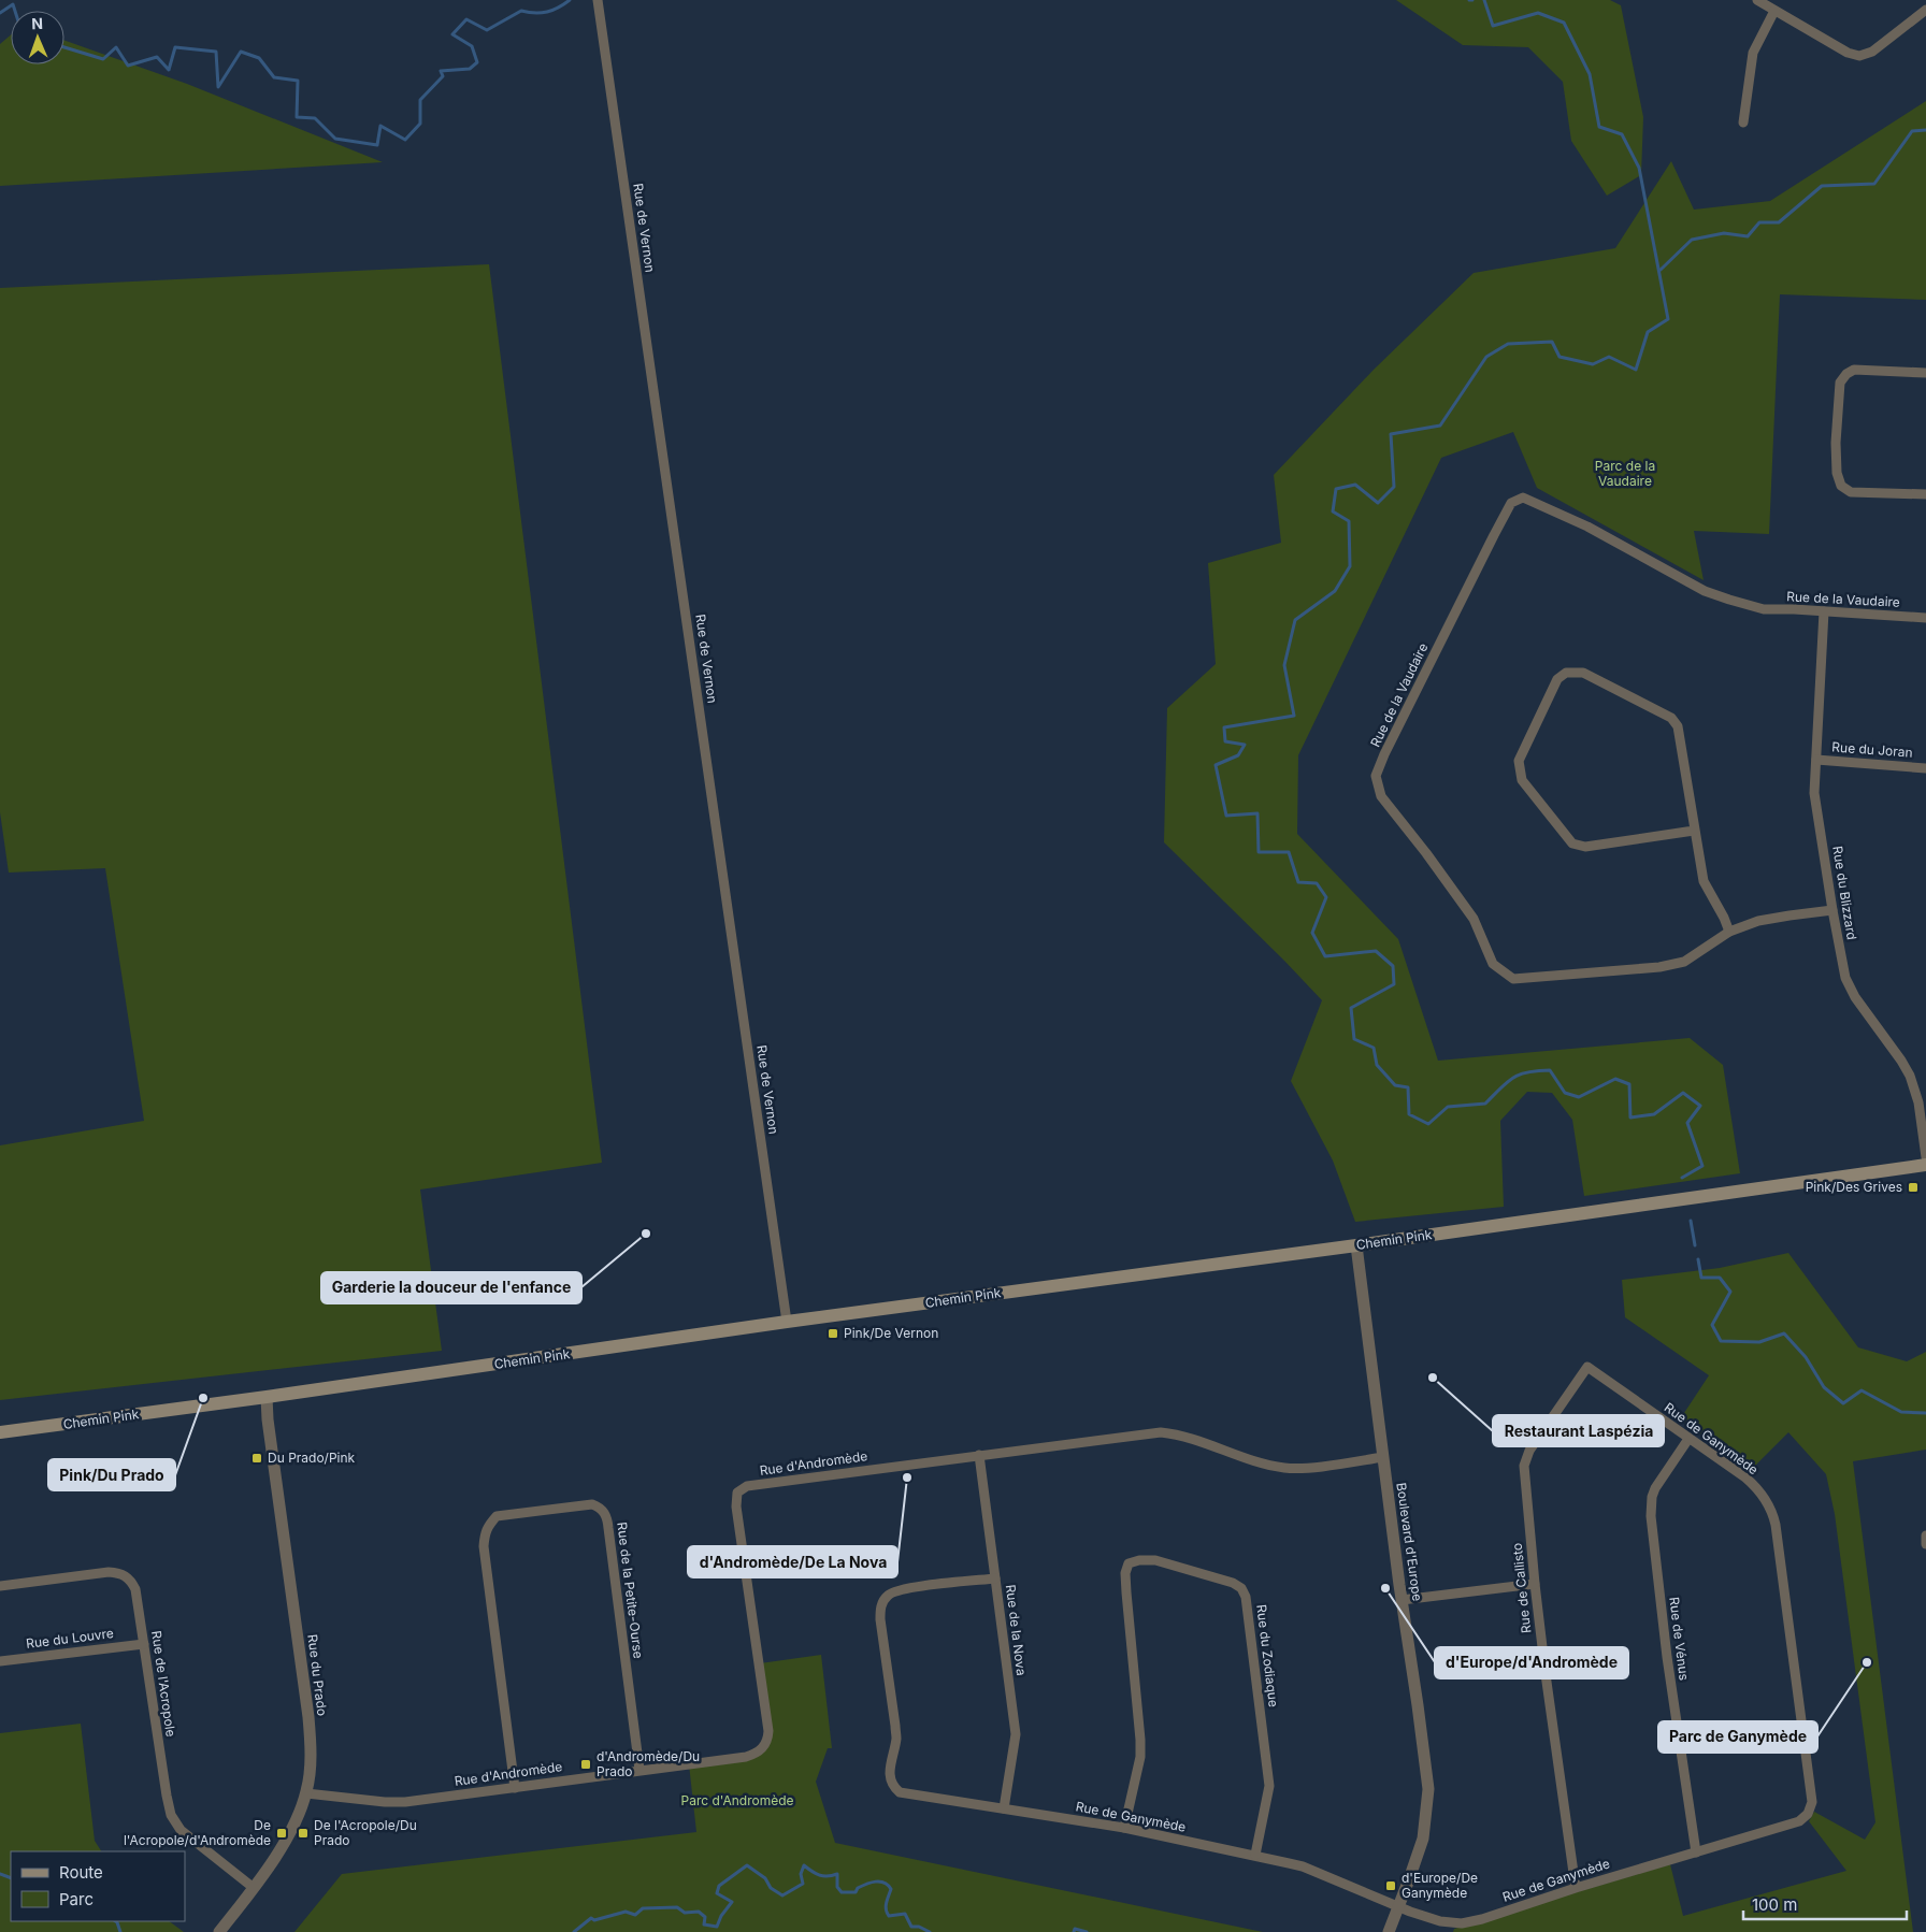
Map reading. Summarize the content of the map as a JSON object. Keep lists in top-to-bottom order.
{
  "streets": {
    "main road": ["Chemin Pink"],
    "street": [
      "Rue de Vernon",
      "Rue de la Vaudaire",
      "Rue du Joran",
      "Rue du Blizzard",
      "Rue de Ganymède",
      "Rue d'Andromède",
      "Boulevard d'Europe",
      "Rue de Callisto",
      "Rue de la Petite-Ourse",
      "Rue de la Nova",
      "Rue du Louvre",
      "Rue de Vénus",
      "Rue du Zodiaque",
      "Rue du Prado",
      "Rue de l'Acropole"
    ]
  },
  "crossings": [
    ["Rue de Vernon", "Chemin Pink"],
    ["Rue de la Vaudaire", "Rue du Blizzard"],
    ["Rue du Joran", "Rue du Blizzard"],
    ["Chemin Pink", "Boulevard d'Europe"],
    ["Chemin Pink", "Rue du Prado"],
    ["Rue de Ganymède", "Boulevard d'Europe"],
    ["Rue de Ganymède", "Rue de Callisto"],
    ["Rue de Ganymède", "Rue de la Nova"],
    ["Rue de Ganymède", "Rue de Vénus"],
    ["Rue de Ganymède", "Rue du Zodiaque"],
    ["Rue d'Andromède", "Boulevard d'Europe"],
    ["Rue d'Andromède", "Rue de la Petite-Ourse"],
    ["Rue d'Andromède", "Rue de la Nova"],
    ["Rue d'Andromède", "Rue du Prado"],
    ["Rue du Louvre", "Rue de l'Acropole"],
    ["Rue du Prado", "Rue de l'Acropole"]
  ],
  "parks": ["Parc de la Vaudaire", "Parc d'Andromède"],
  "places": {
    "transit": [
      "Pink/Des Grives",
      "Pink/De Vernon",
      "Du Prado/Pink",
      "d'Andromède/Du Prado",
      "De l'Acropole/d'Andromède",
      "De l'Acropole/Du Prado",
      "d'Europe/De Ganymède"
    ],
    "other": [
      "Garderie la douceur de l'enfance",
      "Restaurant Laspézia",
      "Pink/Du Prado",
      "d'Andromède/De La Nova",
      "d'Europe/d'Andromède",
      "Parc de Ganymède"
    ]
  },
  "legend": ["Route", "Parc"],
  "scale_bar": "100 m",
  "north": "top"
}
